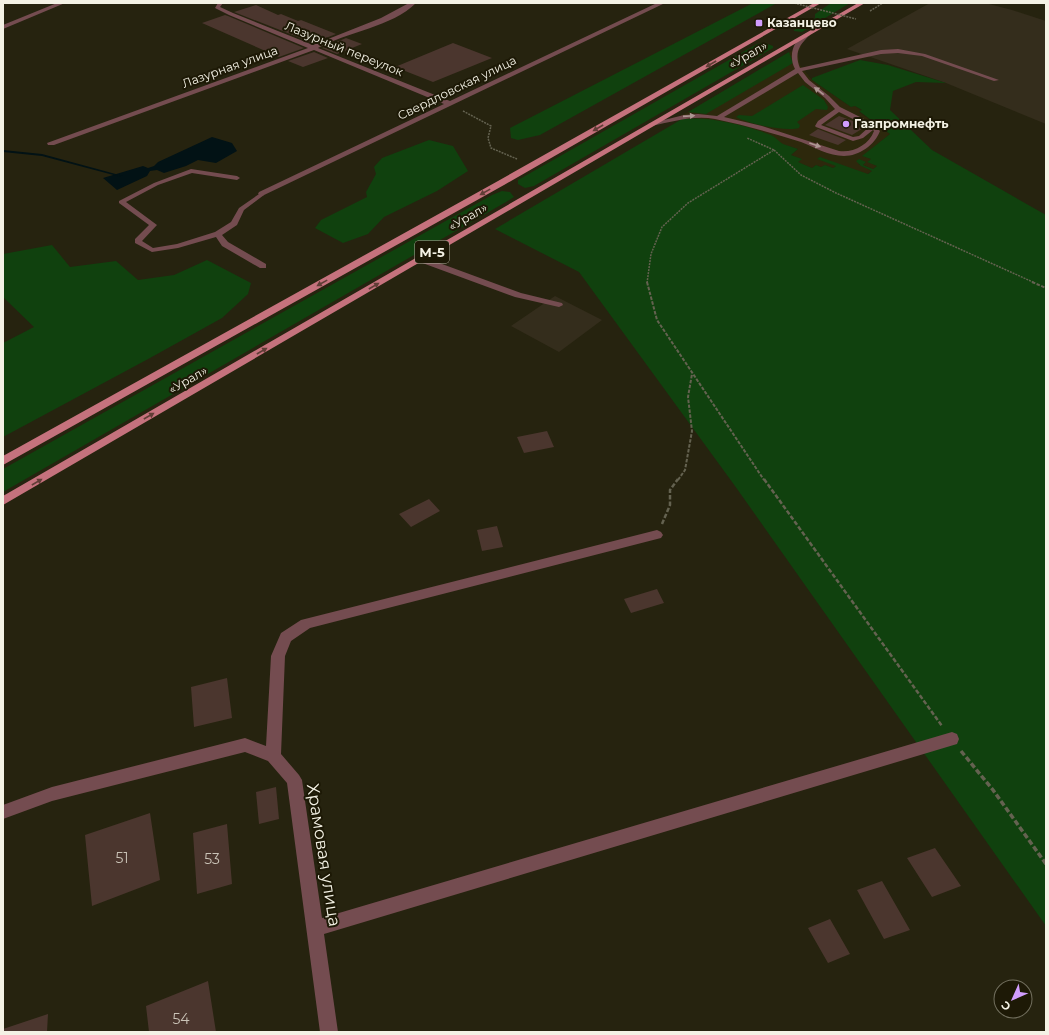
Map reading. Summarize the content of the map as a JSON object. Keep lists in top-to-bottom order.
{
  "streets": {
    "main road": ["«Урал»", "М-5"],
    "street": [
      "Лазурный переулок",
      "Лазурная улица",
      "Свердловская улица",
      "Храмовая улица"
    ]
  },
  "crossings": [
    ["Лазурный переулок", "Лазурная улица"],
    ["Лазурный переулок", "Свердловская улица"]
  ],
  "places": {
    "transit": ["Казанцево"],
    "other": ["Газпромнефть"]
  },
  "house_numbers": ["51", "53", "54"],
  "north": "bottom left"
}
